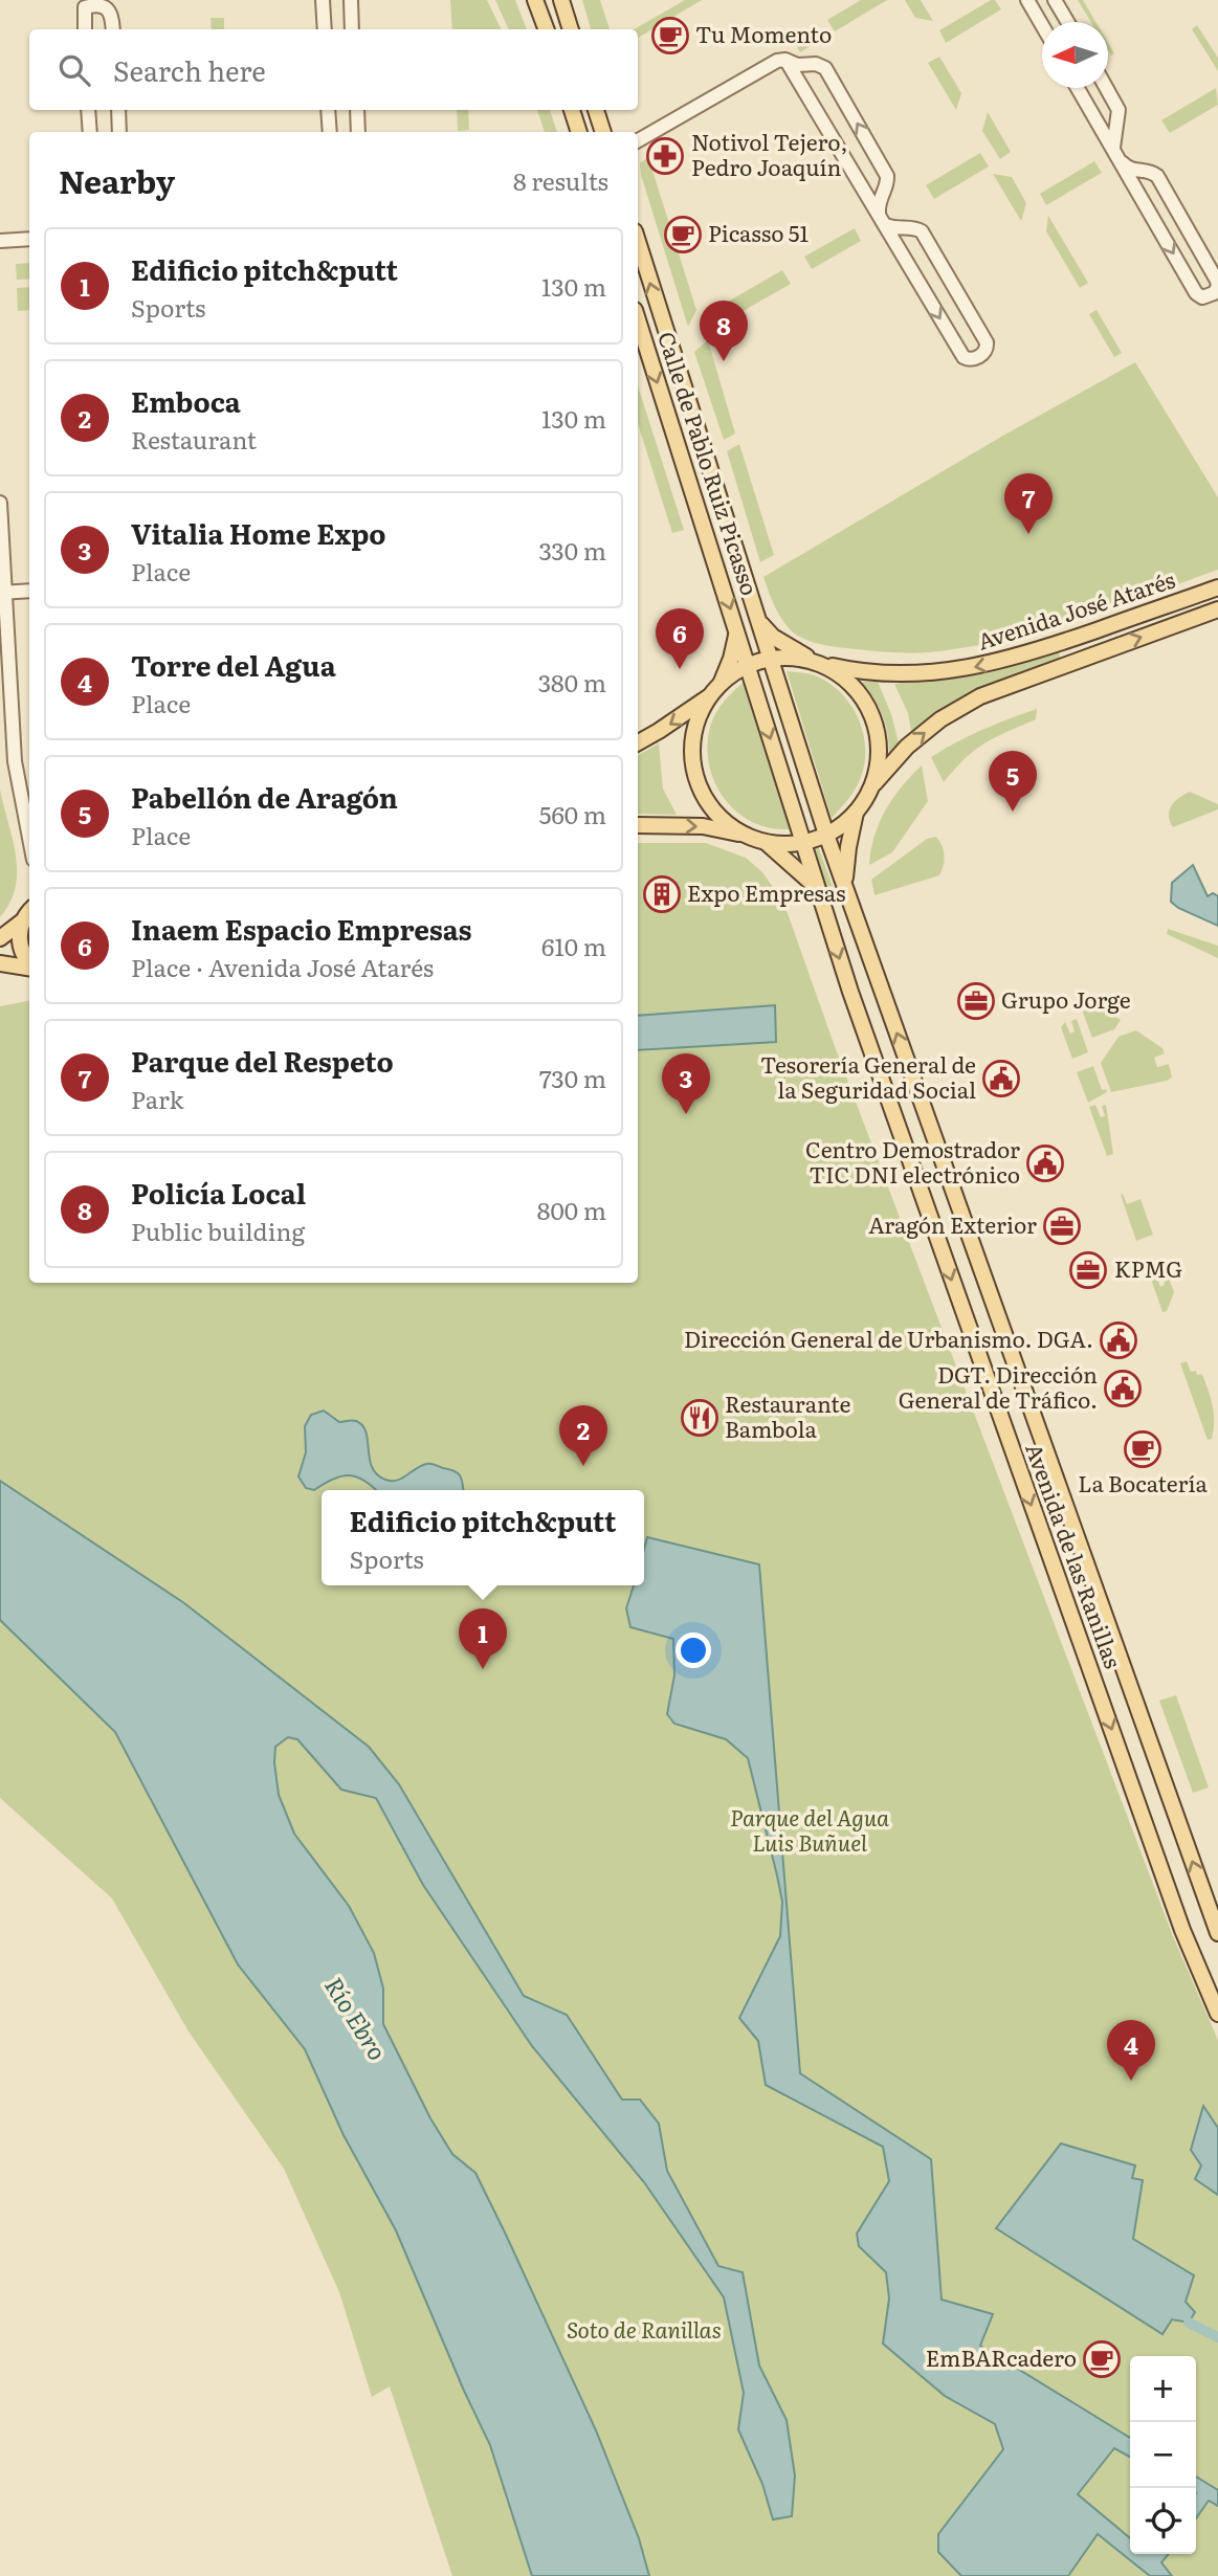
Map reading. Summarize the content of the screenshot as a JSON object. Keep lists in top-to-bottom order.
{
  "streets": {
    "main road": ["Calle de Pablo Ruiz Picasso", "Avenida José Atarés", "Avenida de las Ranillas"]
  },
  "crossings": [
    ["Calle de Pablo Ruiz Picasso", "Avenida José Atarés"],
    ["Calle de Pablo Ruiz Picasso", "Avenida de las Ranillas"]
  ],
  "water": ["Río Ebro"],
  "parks": ["Parque del Agua Luis Buñuel", "Soto de Ranillas"],
  "places": {
    "cafe": [
      "Tu Momento",
      "Picasso 51",
      "La Bocatería",
      "EmBARcadero"
    ],
    "pharmacy": ["Notivol Tejero, Pedro Joaquín"],
    "building": ["Expo Empresas"],
    "office": ["Grupo Jorge", "Aragón Exterior", "KPMG"],
    "public building": [
      "Tesorería General de la Seguridad Social",
      "Centro Demostrador TIC DNI electrónico",
      "Dirección General de Urbanismo. DGA.",
      "DGT. Dirección General de Tráfico."
    ],
    "restaurant": ["Restaurante Bambola"]
  },
  "north": "left",
  "page": {
    "search": "Search here",
    "heading": ["Nearby", "8 results"],
    "list": [
      {
        "mark": "1",
        "name": "Edificio pitch&putt",
        "note": "Sports",
        "value": "130 m"
      },
      {
        "mark": "2",
        "name": "Emboca",
        "note": "Restaurant",
        "value": "130 m"
      },
      {
        "mark": "3",
        "name": "Vitalia Home Expo",
        "note": "Place",
        "value": "330 m"
      },
      {
        "mark": "4",
        "name": "Torre del Agua",
        "note": "Place",
        "value": "380 m"
      },
      {
        "mark": "5",
        "name": "Pabellón de Aragón",
        "note": "Place",
        "value": "560 m"
      },
      {
        "mark": "6",
        "name": "Inaem Espacio Empresas",
        "note": "Place · Avenida José Atarés",
        "value": "610 m"
      },
      {
        "mark": "7",
        "name": "Parque del Respeto",
        "note": "Park",
        "value": "730 m"
      },
      {
        "mark": "8",
        "name": "Policía Local",
        "note": "Public building",
        "value": "800 m"
      }
    ],
    "pins": [
      "8",
      "7",
      "6",
      "5",
      "3",
      "2",
      "1",
      "4"
    ],
    "popup": ["Edificio pitch&putt", "Sports"],
    "map_buttons": ["+", "−"]
  }
}
